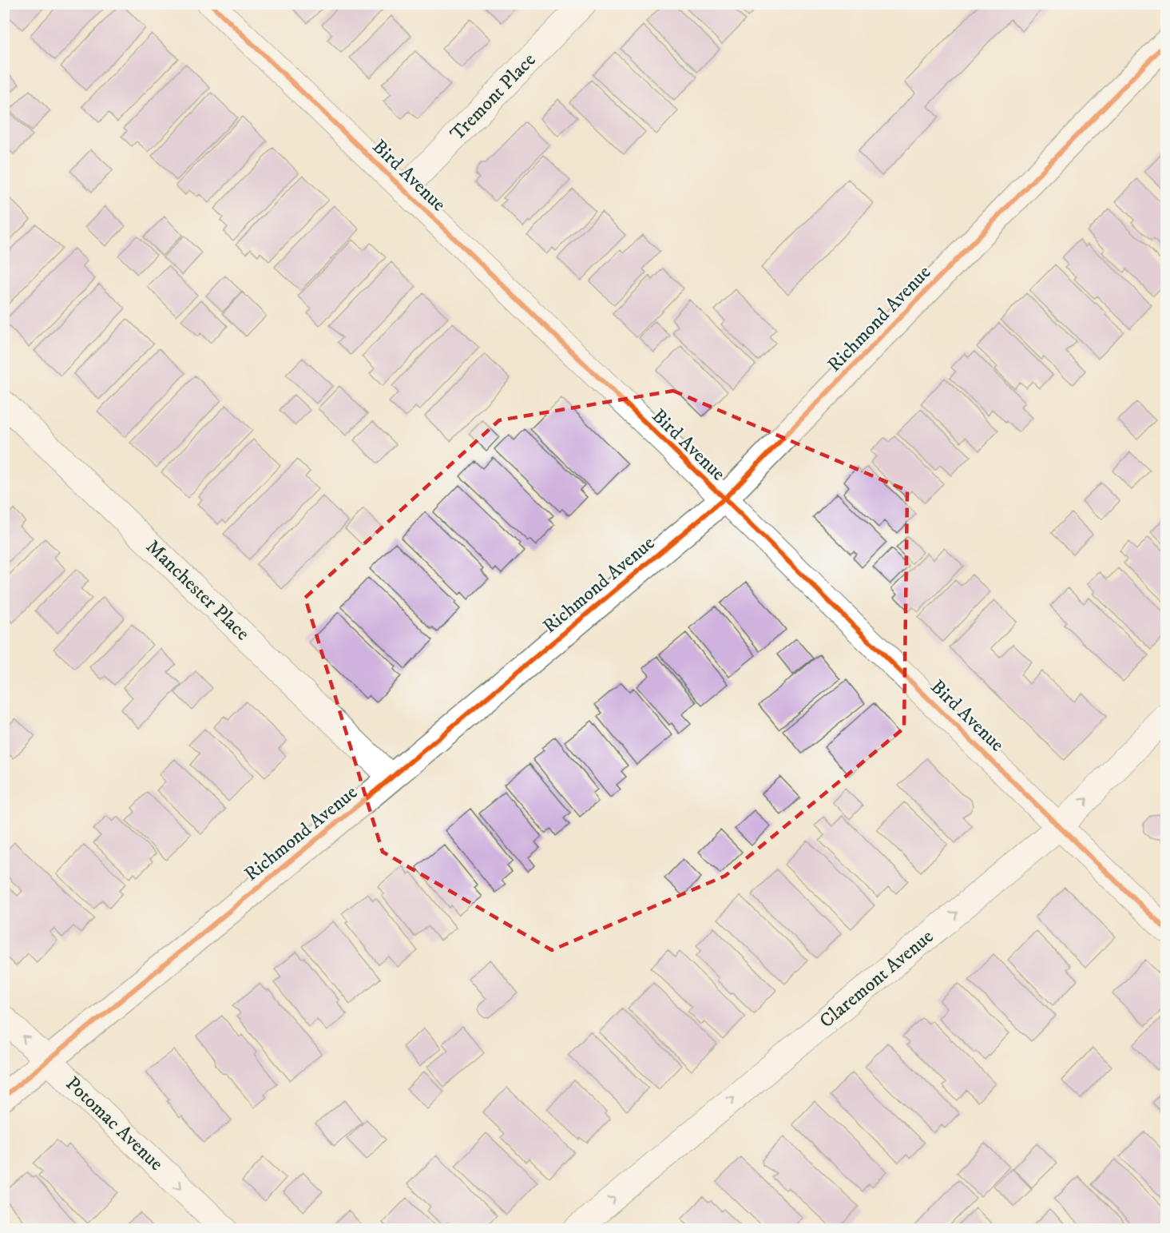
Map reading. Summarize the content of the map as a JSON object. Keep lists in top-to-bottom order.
{
  "streets": {
    "street": [
      "Tremont Place",
      "Bird Avenue",
      "Richmond Avenue",
      "Manchester Place",
      "Claremont Avenue",
      "Potomac Avenue"
    ]
  },
  "crossings": [
    ["Tremont Place", "Bird Avenue"],
    ["Bird Avenue", "Richmond Avenue"],
    ["Bird Avenue", "Claremont Avenue"],
    ["Richmond Avenue", "Manchester Place"],
    ["Richmond Avenue", "Potomac Avenue"]
  ],
  "one_way": ["Claremont Avenue"]
}
